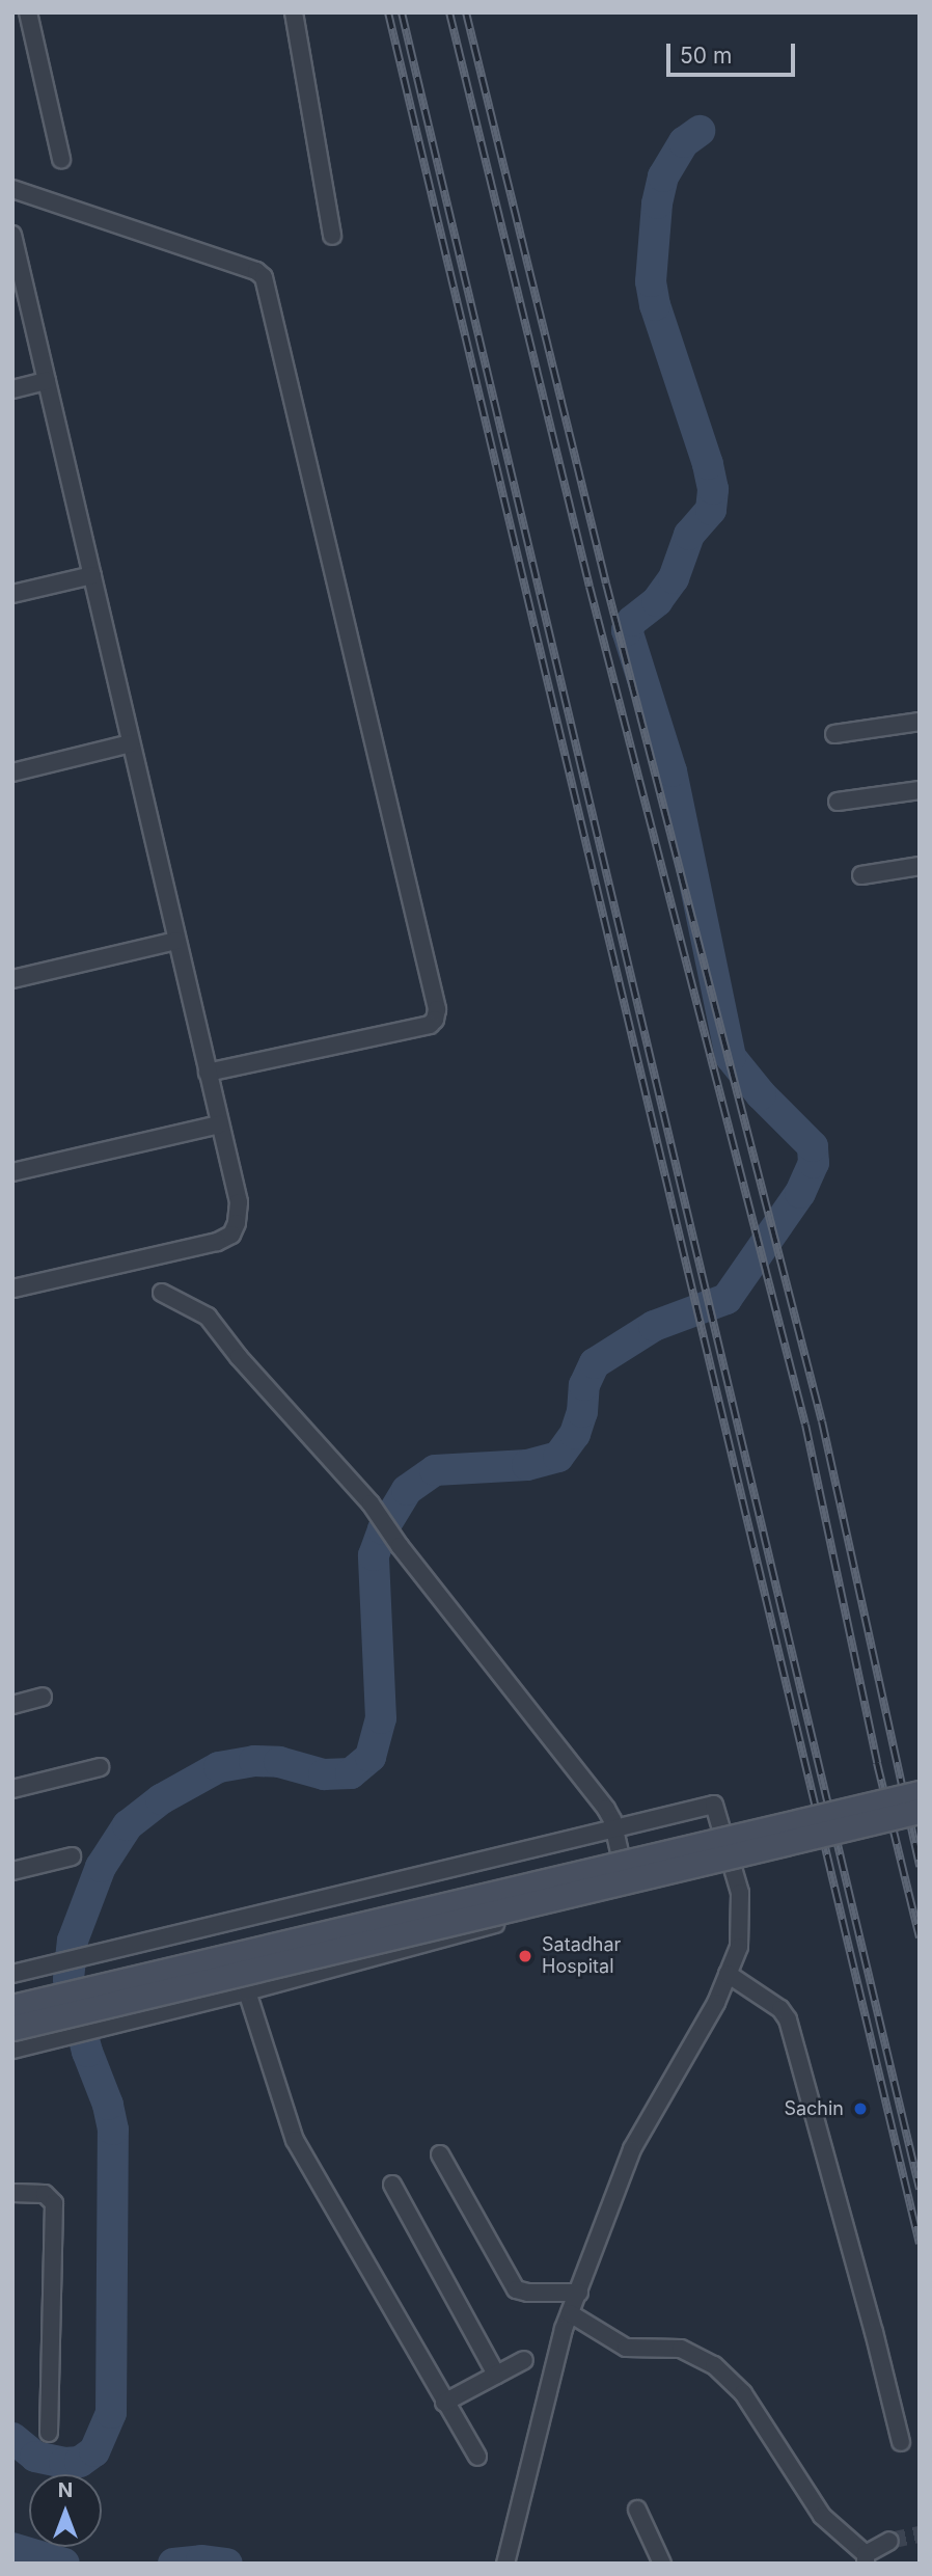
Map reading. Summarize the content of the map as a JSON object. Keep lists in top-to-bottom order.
{
  "places": ["Satadhar Hospital", "Sachin"],
  "scale_bar": "50 m",
  "north": "top"
}
